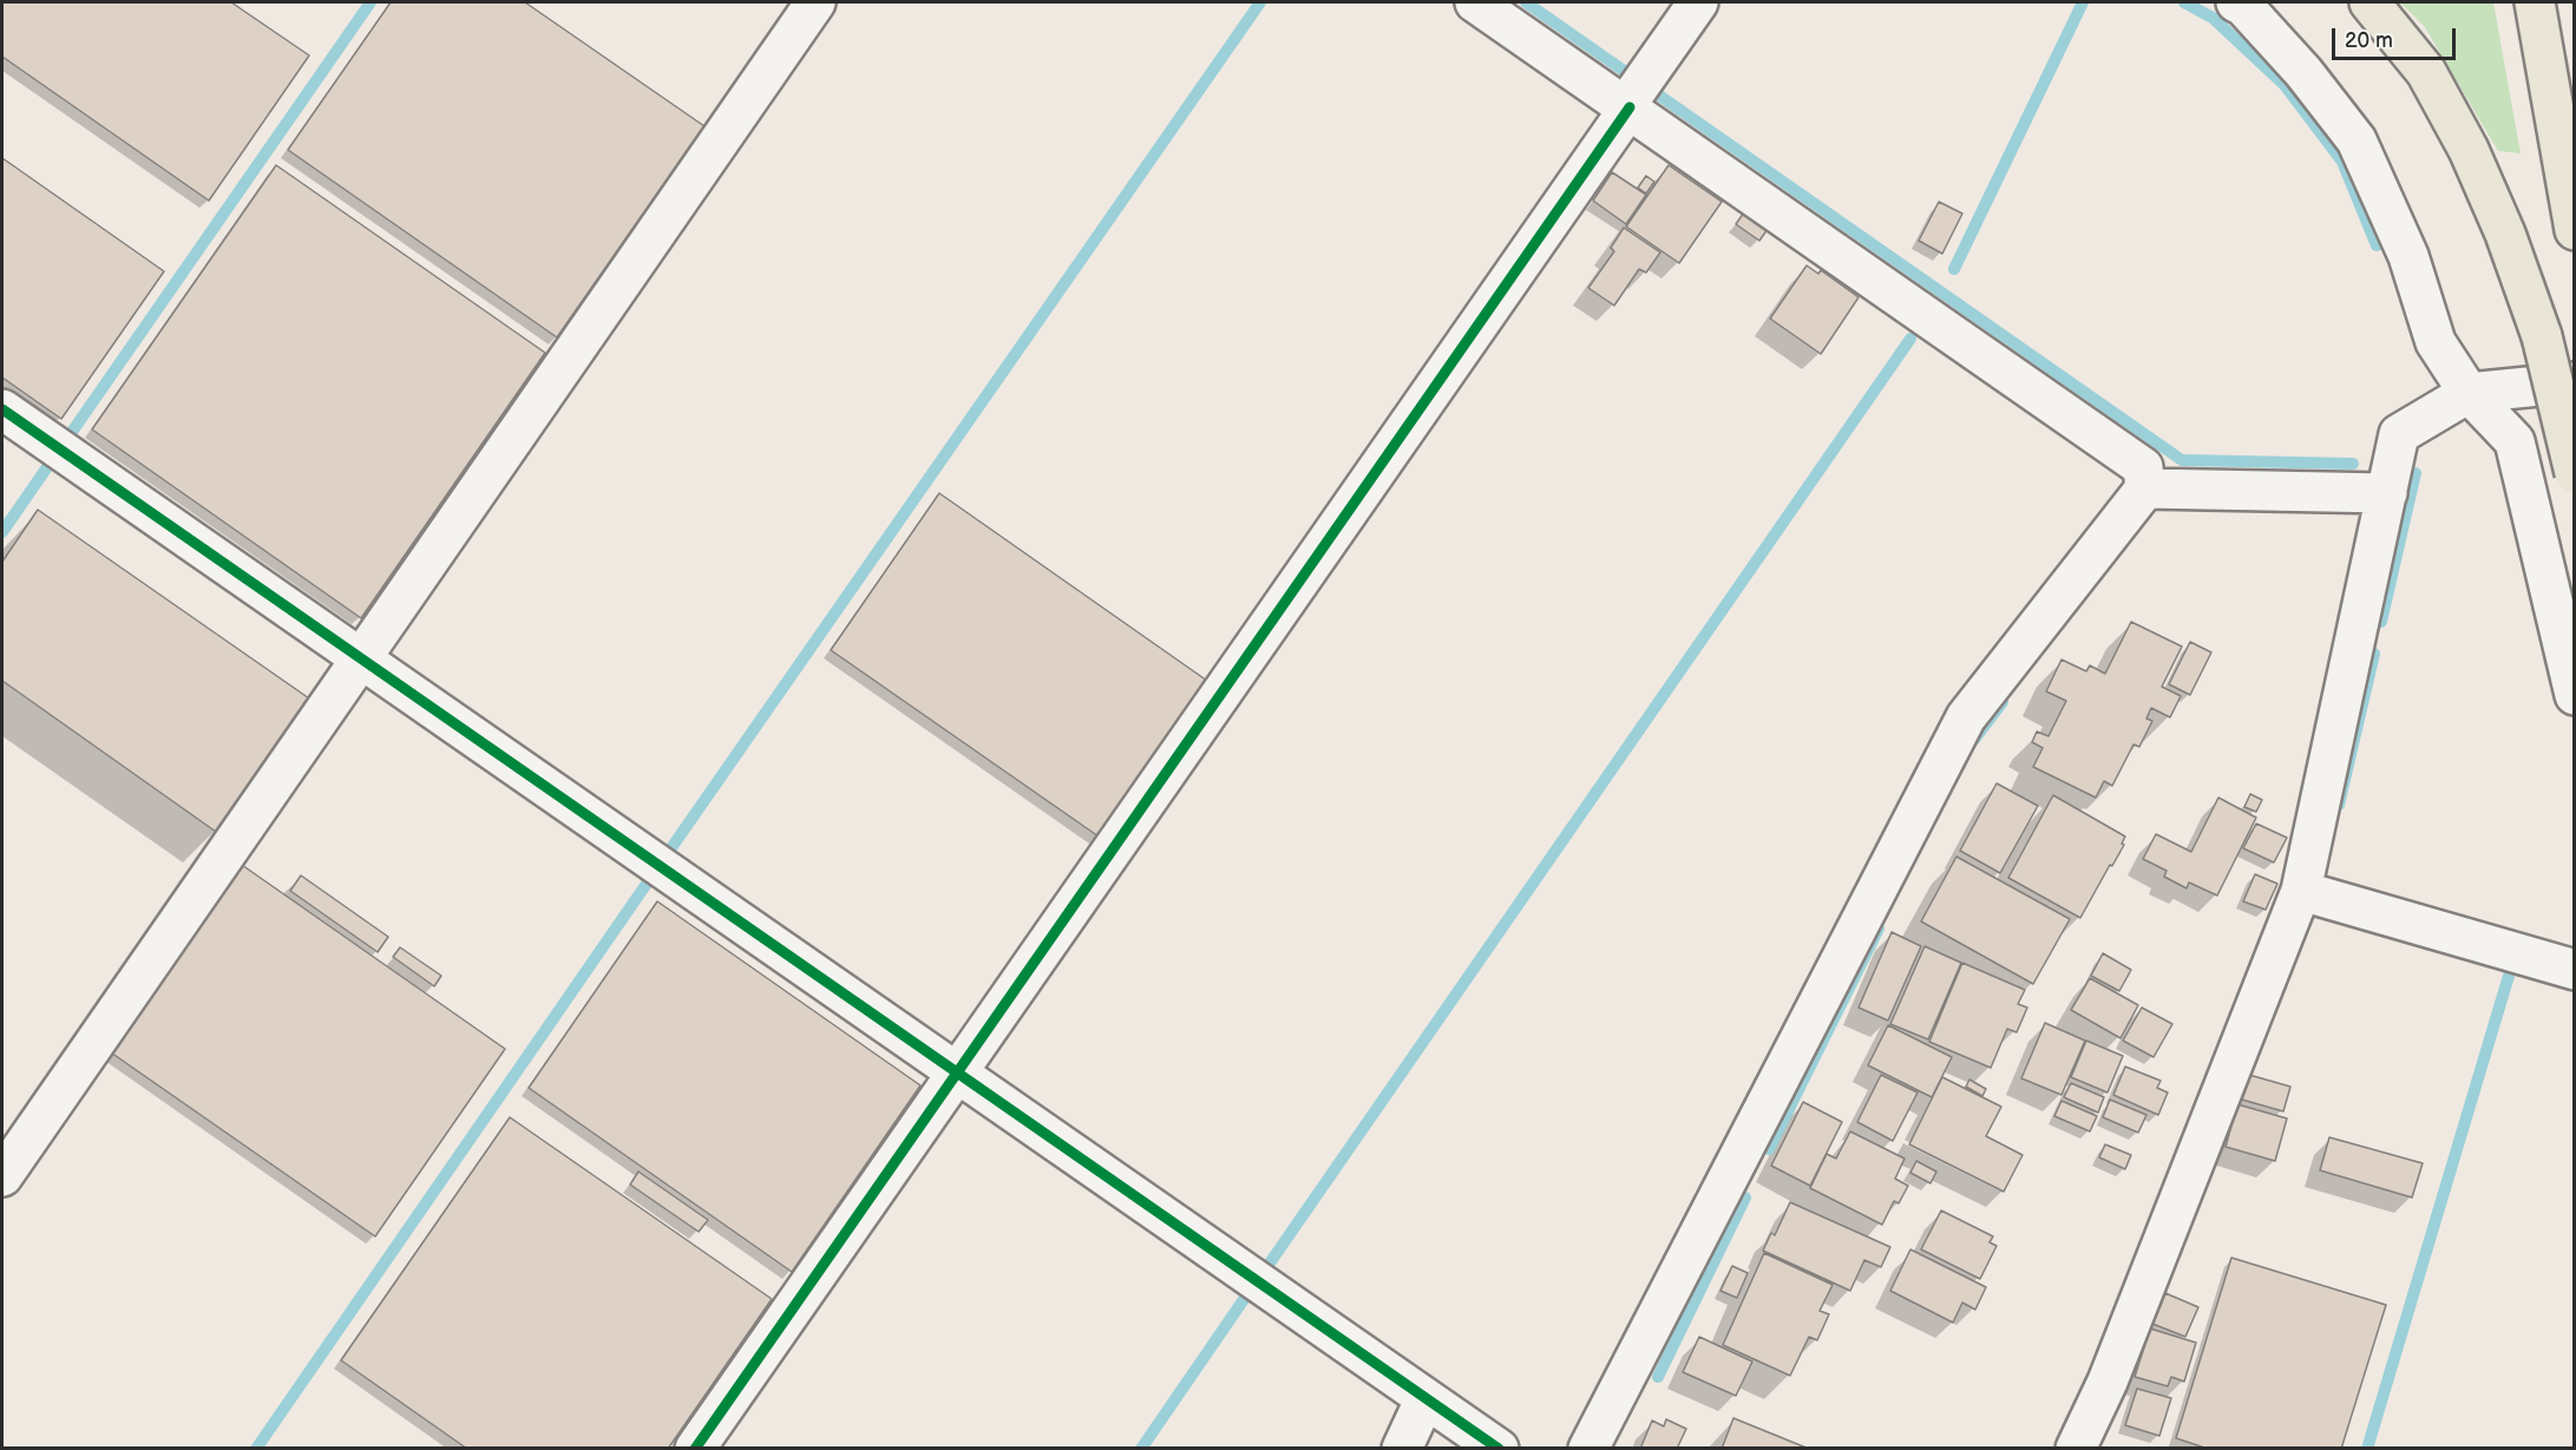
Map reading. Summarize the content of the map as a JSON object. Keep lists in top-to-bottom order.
{
  "scale_bar": "20 m"
}
